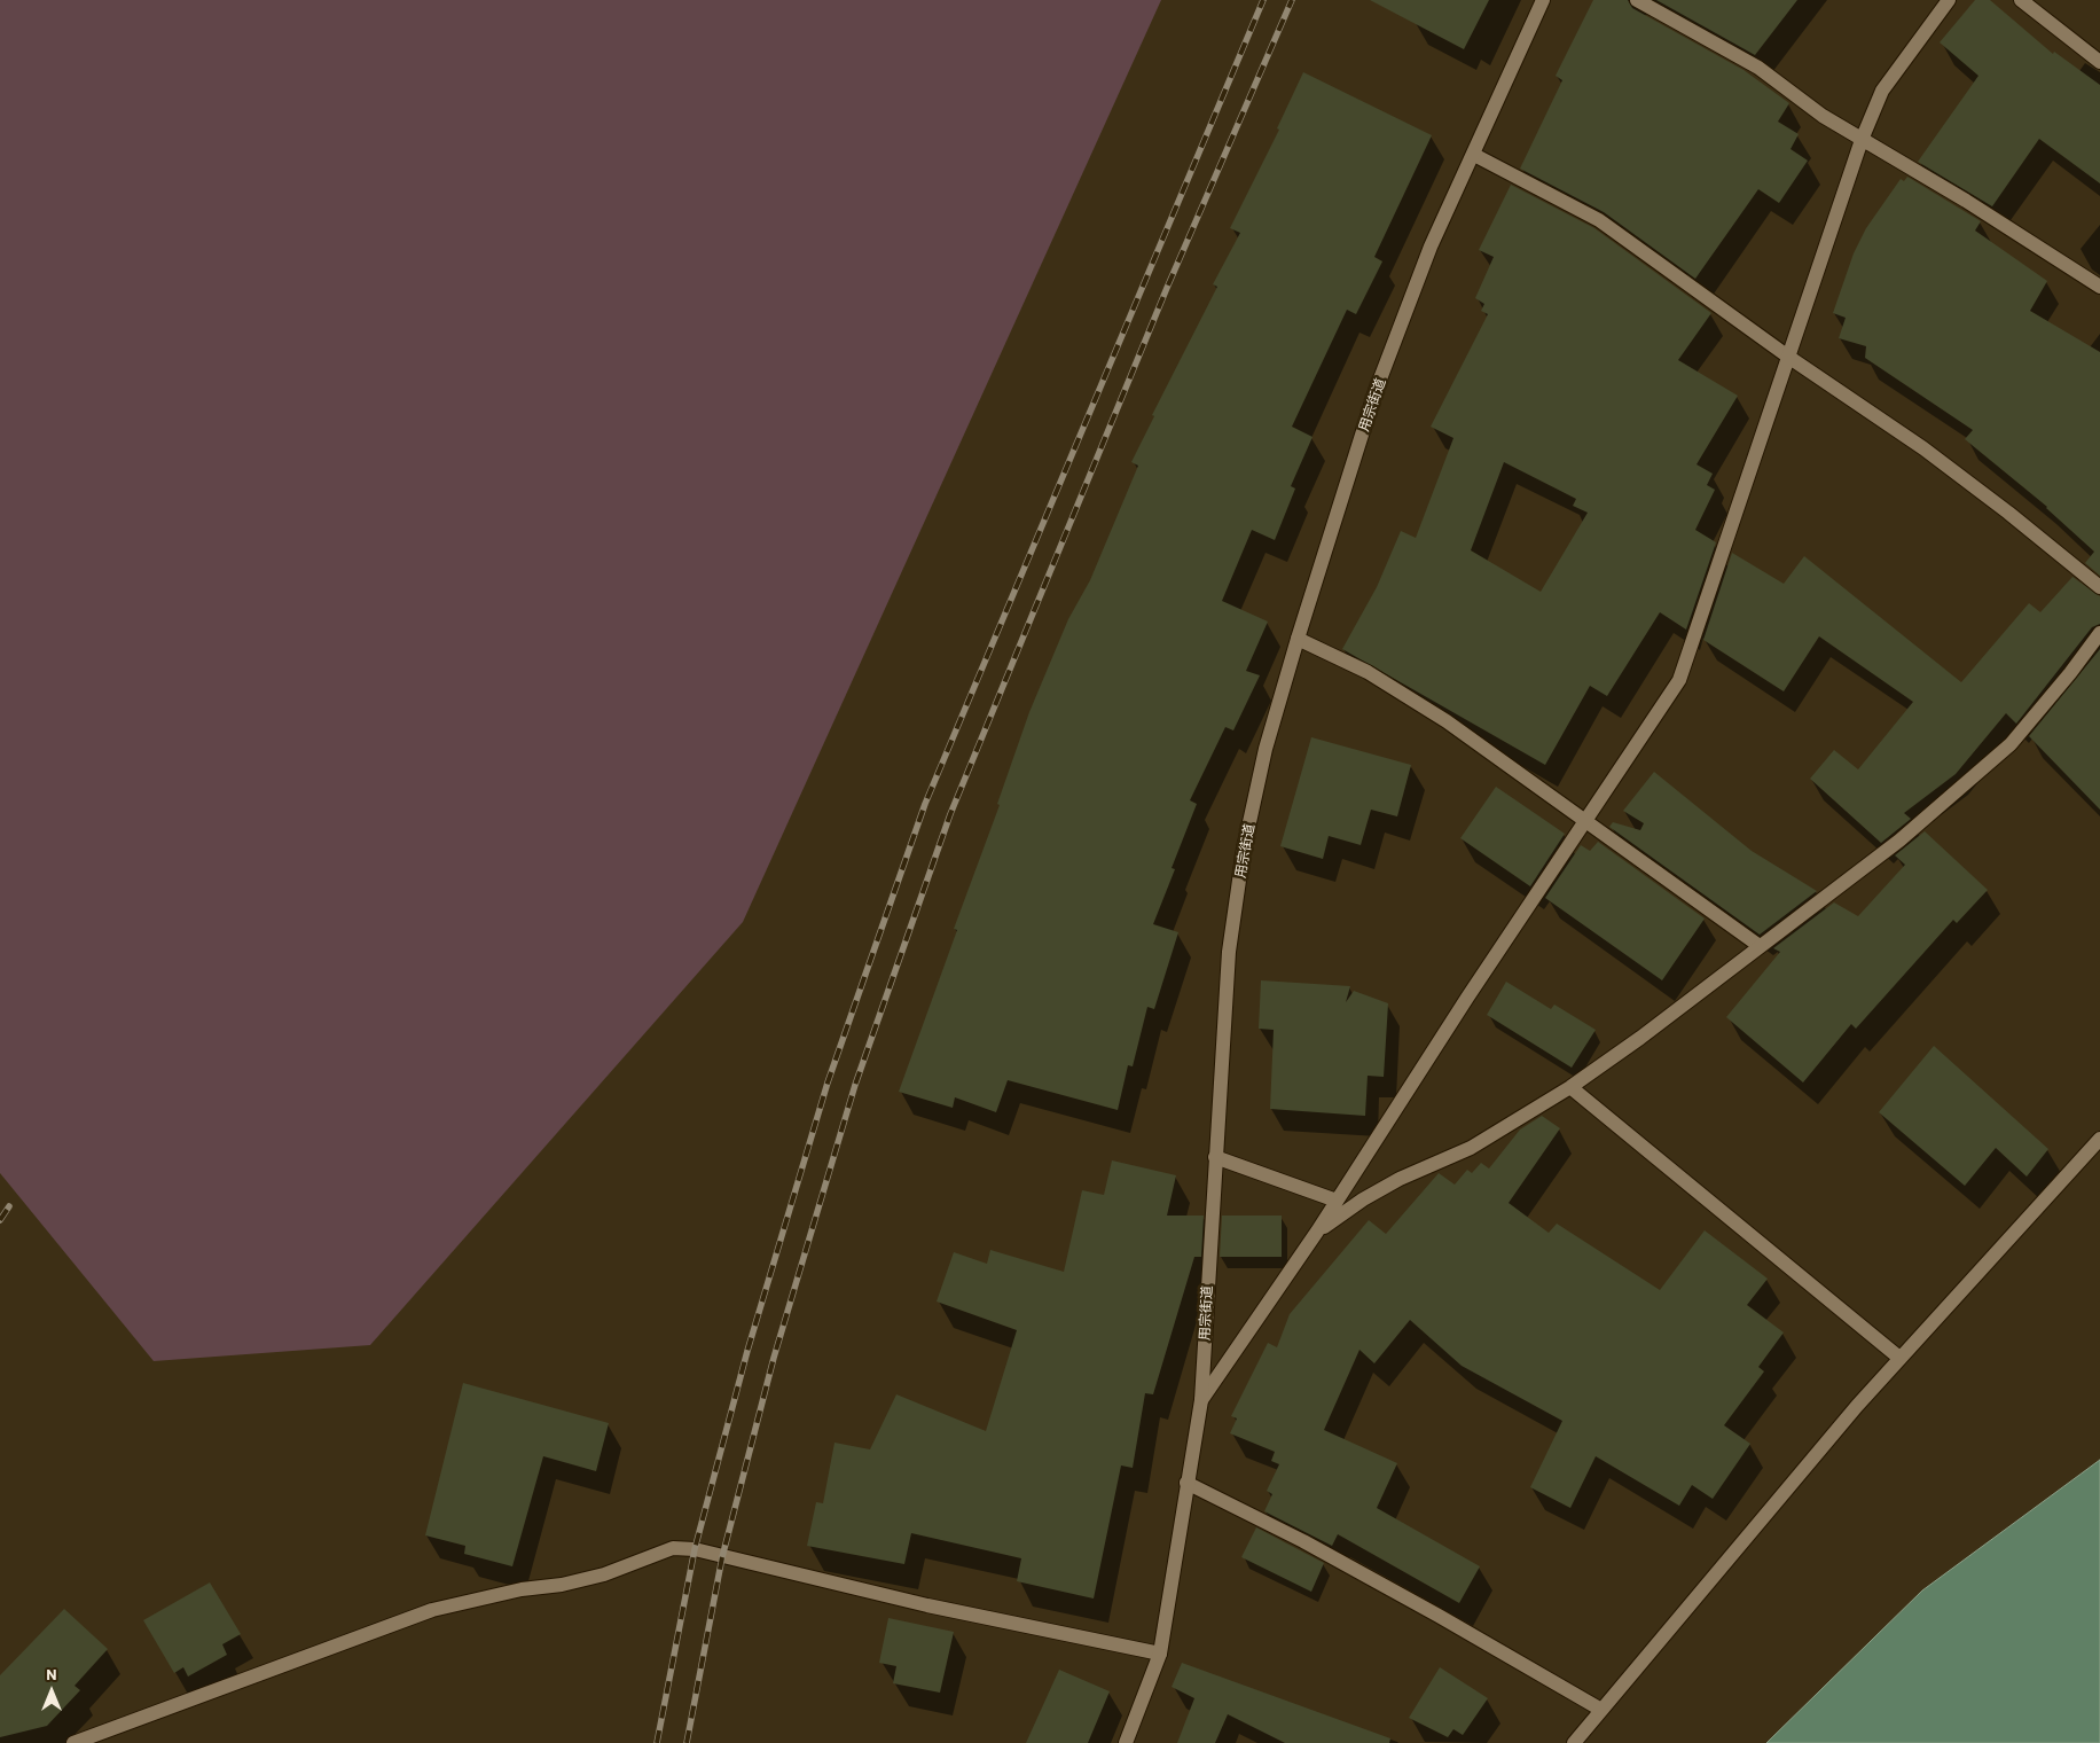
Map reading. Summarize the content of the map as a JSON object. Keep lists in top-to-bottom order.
{
  "streets": {
    "street": ["用宗街道"]
  },
  "north": "top"
}
